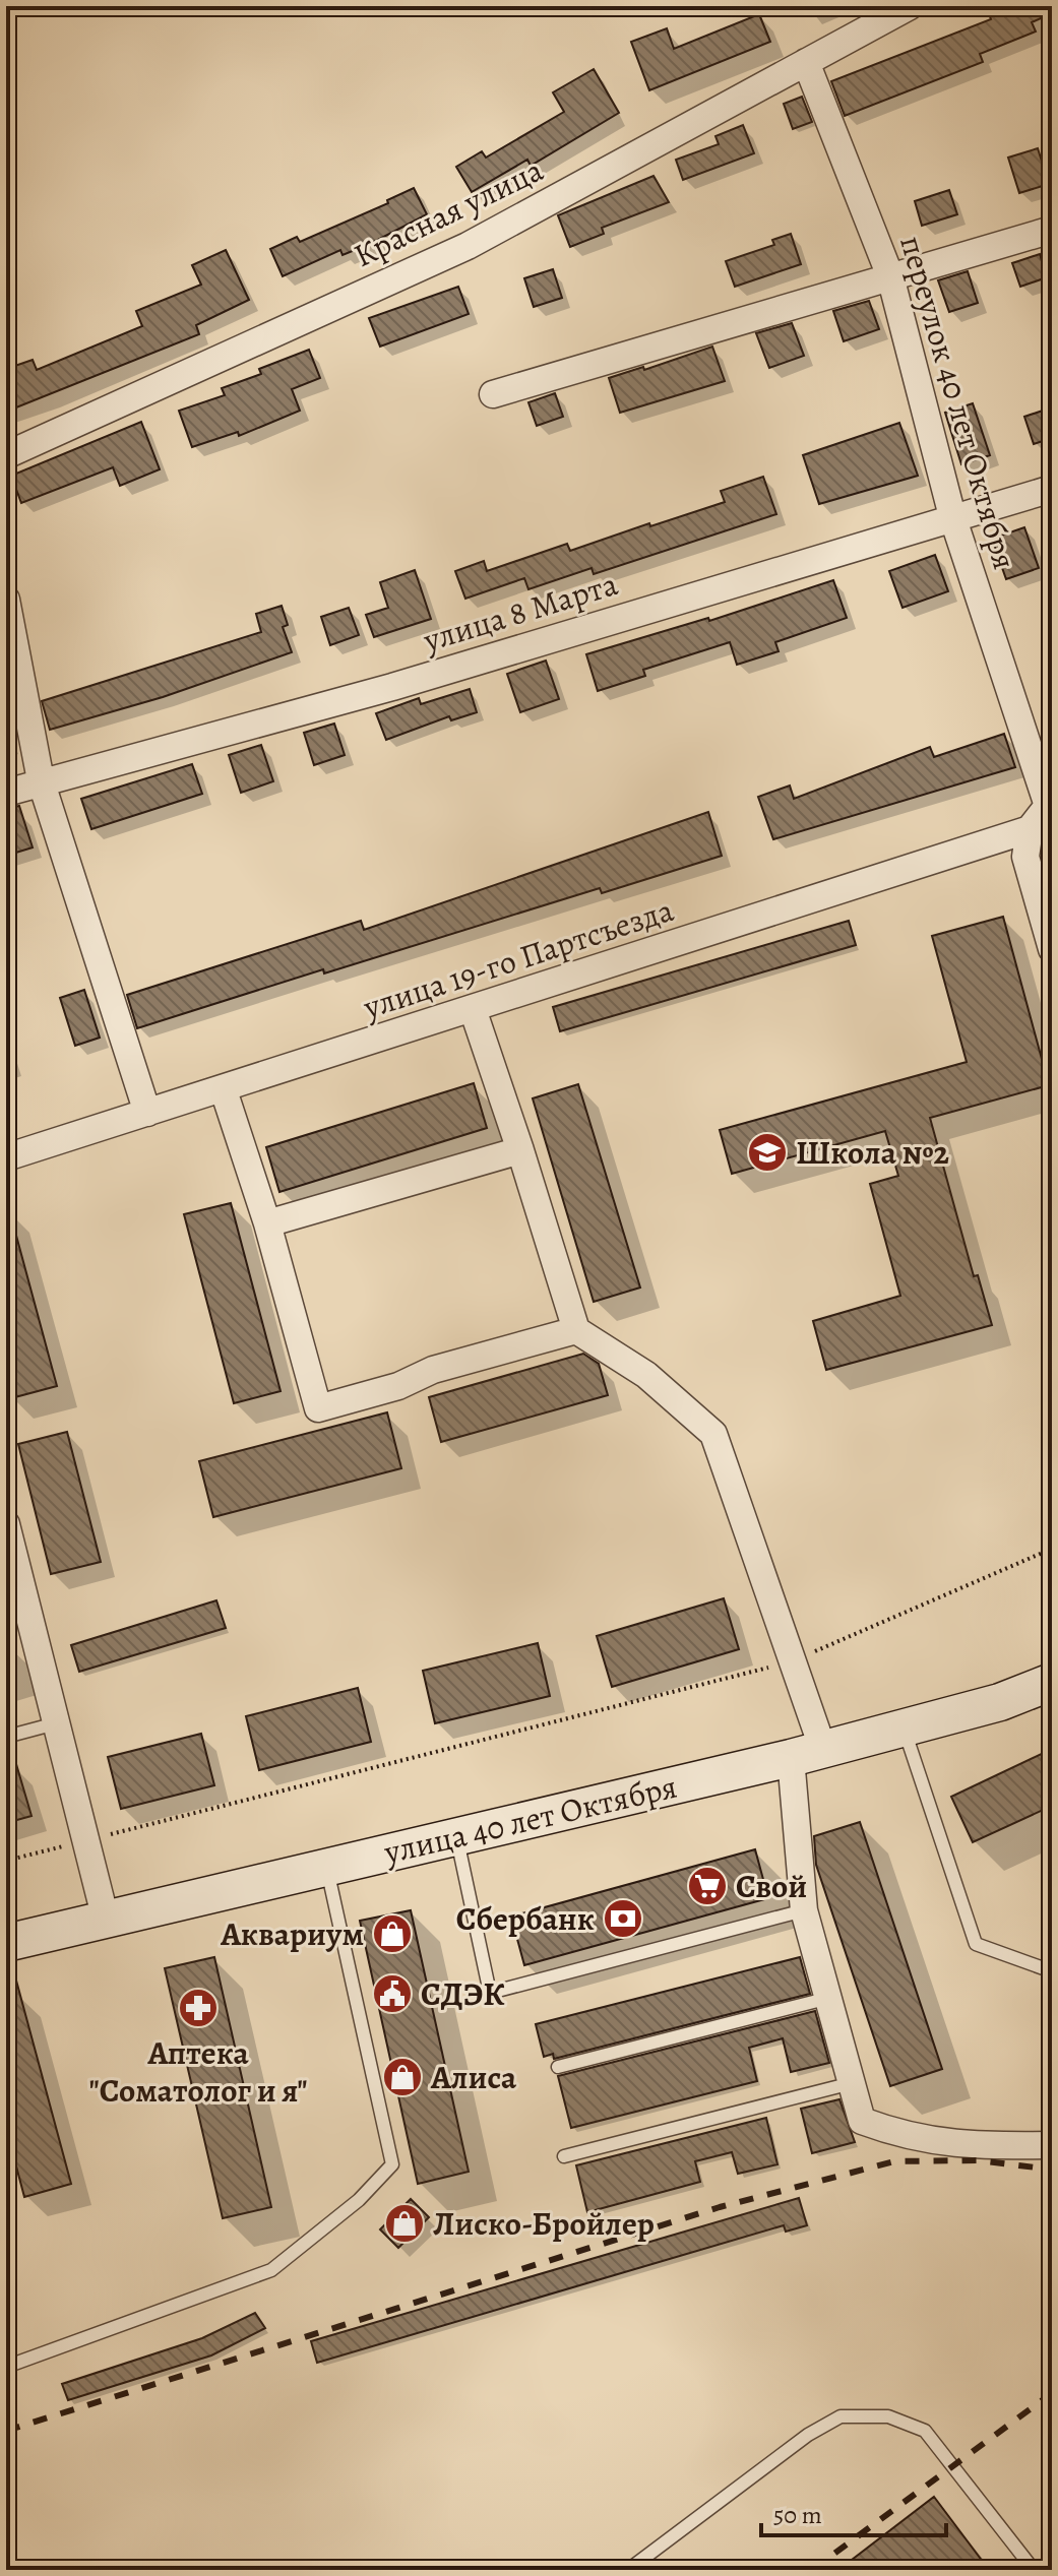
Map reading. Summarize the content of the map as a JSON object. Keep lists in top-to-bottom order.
{
  "streets": {
    "main road": ["улица 40 лет Октября"],
    "street": [
      "Красная улица",
      "переулок 40 лет Октября",
      "улица 8 Марта",
      "улица 19-го Партсъезда"
    ]
  },
  "crossings": [
    ["Красная улица", "переулок 40 лет Октября"],
    ["переулок 40 лет Октября", "улица 8 Марта"],
    ["переулок 40 лет Октября", "улица 19-го Партсъезда"]
  ],
  "places": {
    "school or university": ["Школа №2"],
    "supermarket": ["Свой"],
    "bank": ["Сбербанк"],
    "shop": ["Аквариум", "Алиса", "Лиско-Бройлер"],
    "public building": ["СДЭК"],
    "pharmacy": ["Аптека \"Соматолог и я\""]
  },
  "scale_bar": "50 m"
}
